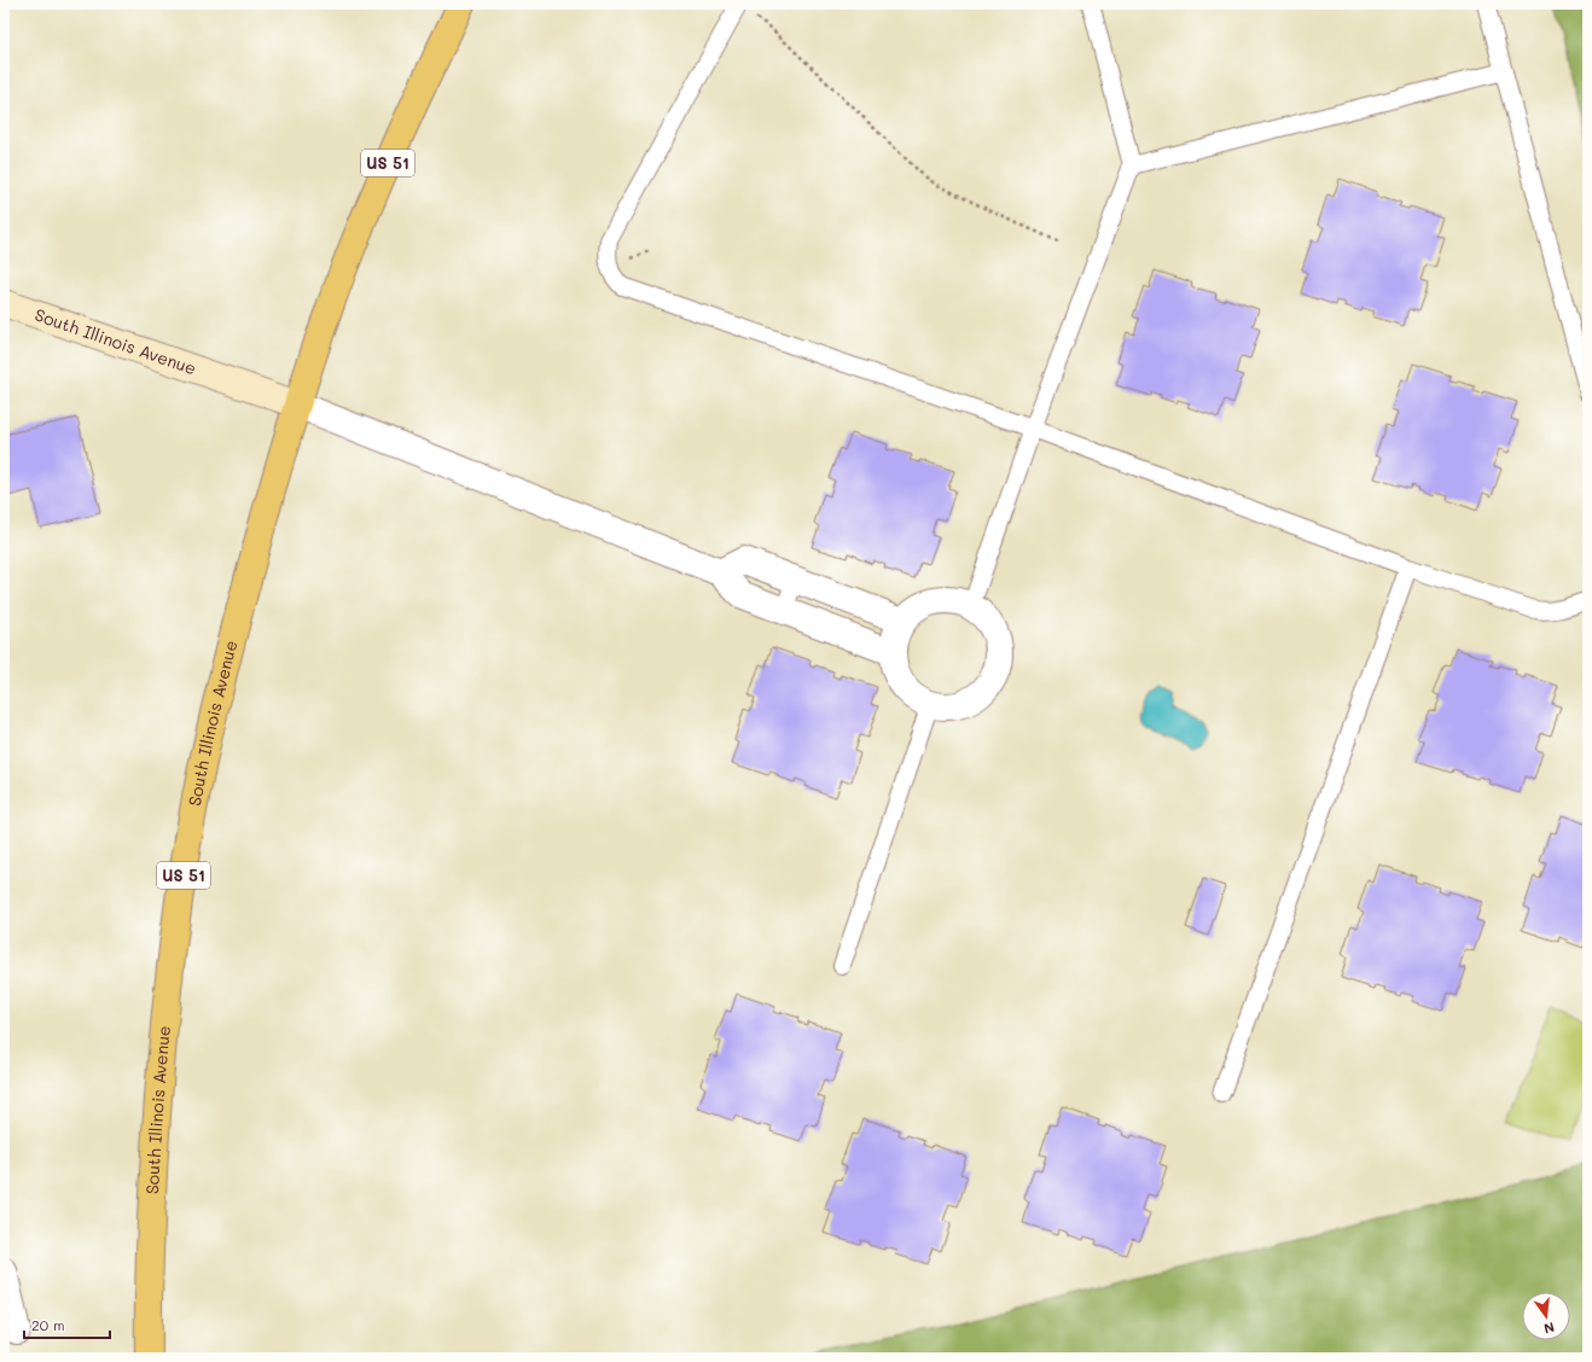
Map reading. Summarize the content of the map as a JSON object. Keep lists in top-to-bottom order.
{
  "streets": {
    "highway": ["US 51", "South Illinois Avenue"]
  },
  "crossings": [
    ["US 51", "South Illinois Avenue"]
  ],
  "scale_bar": "20 m",
  "north": "bottom"
}
